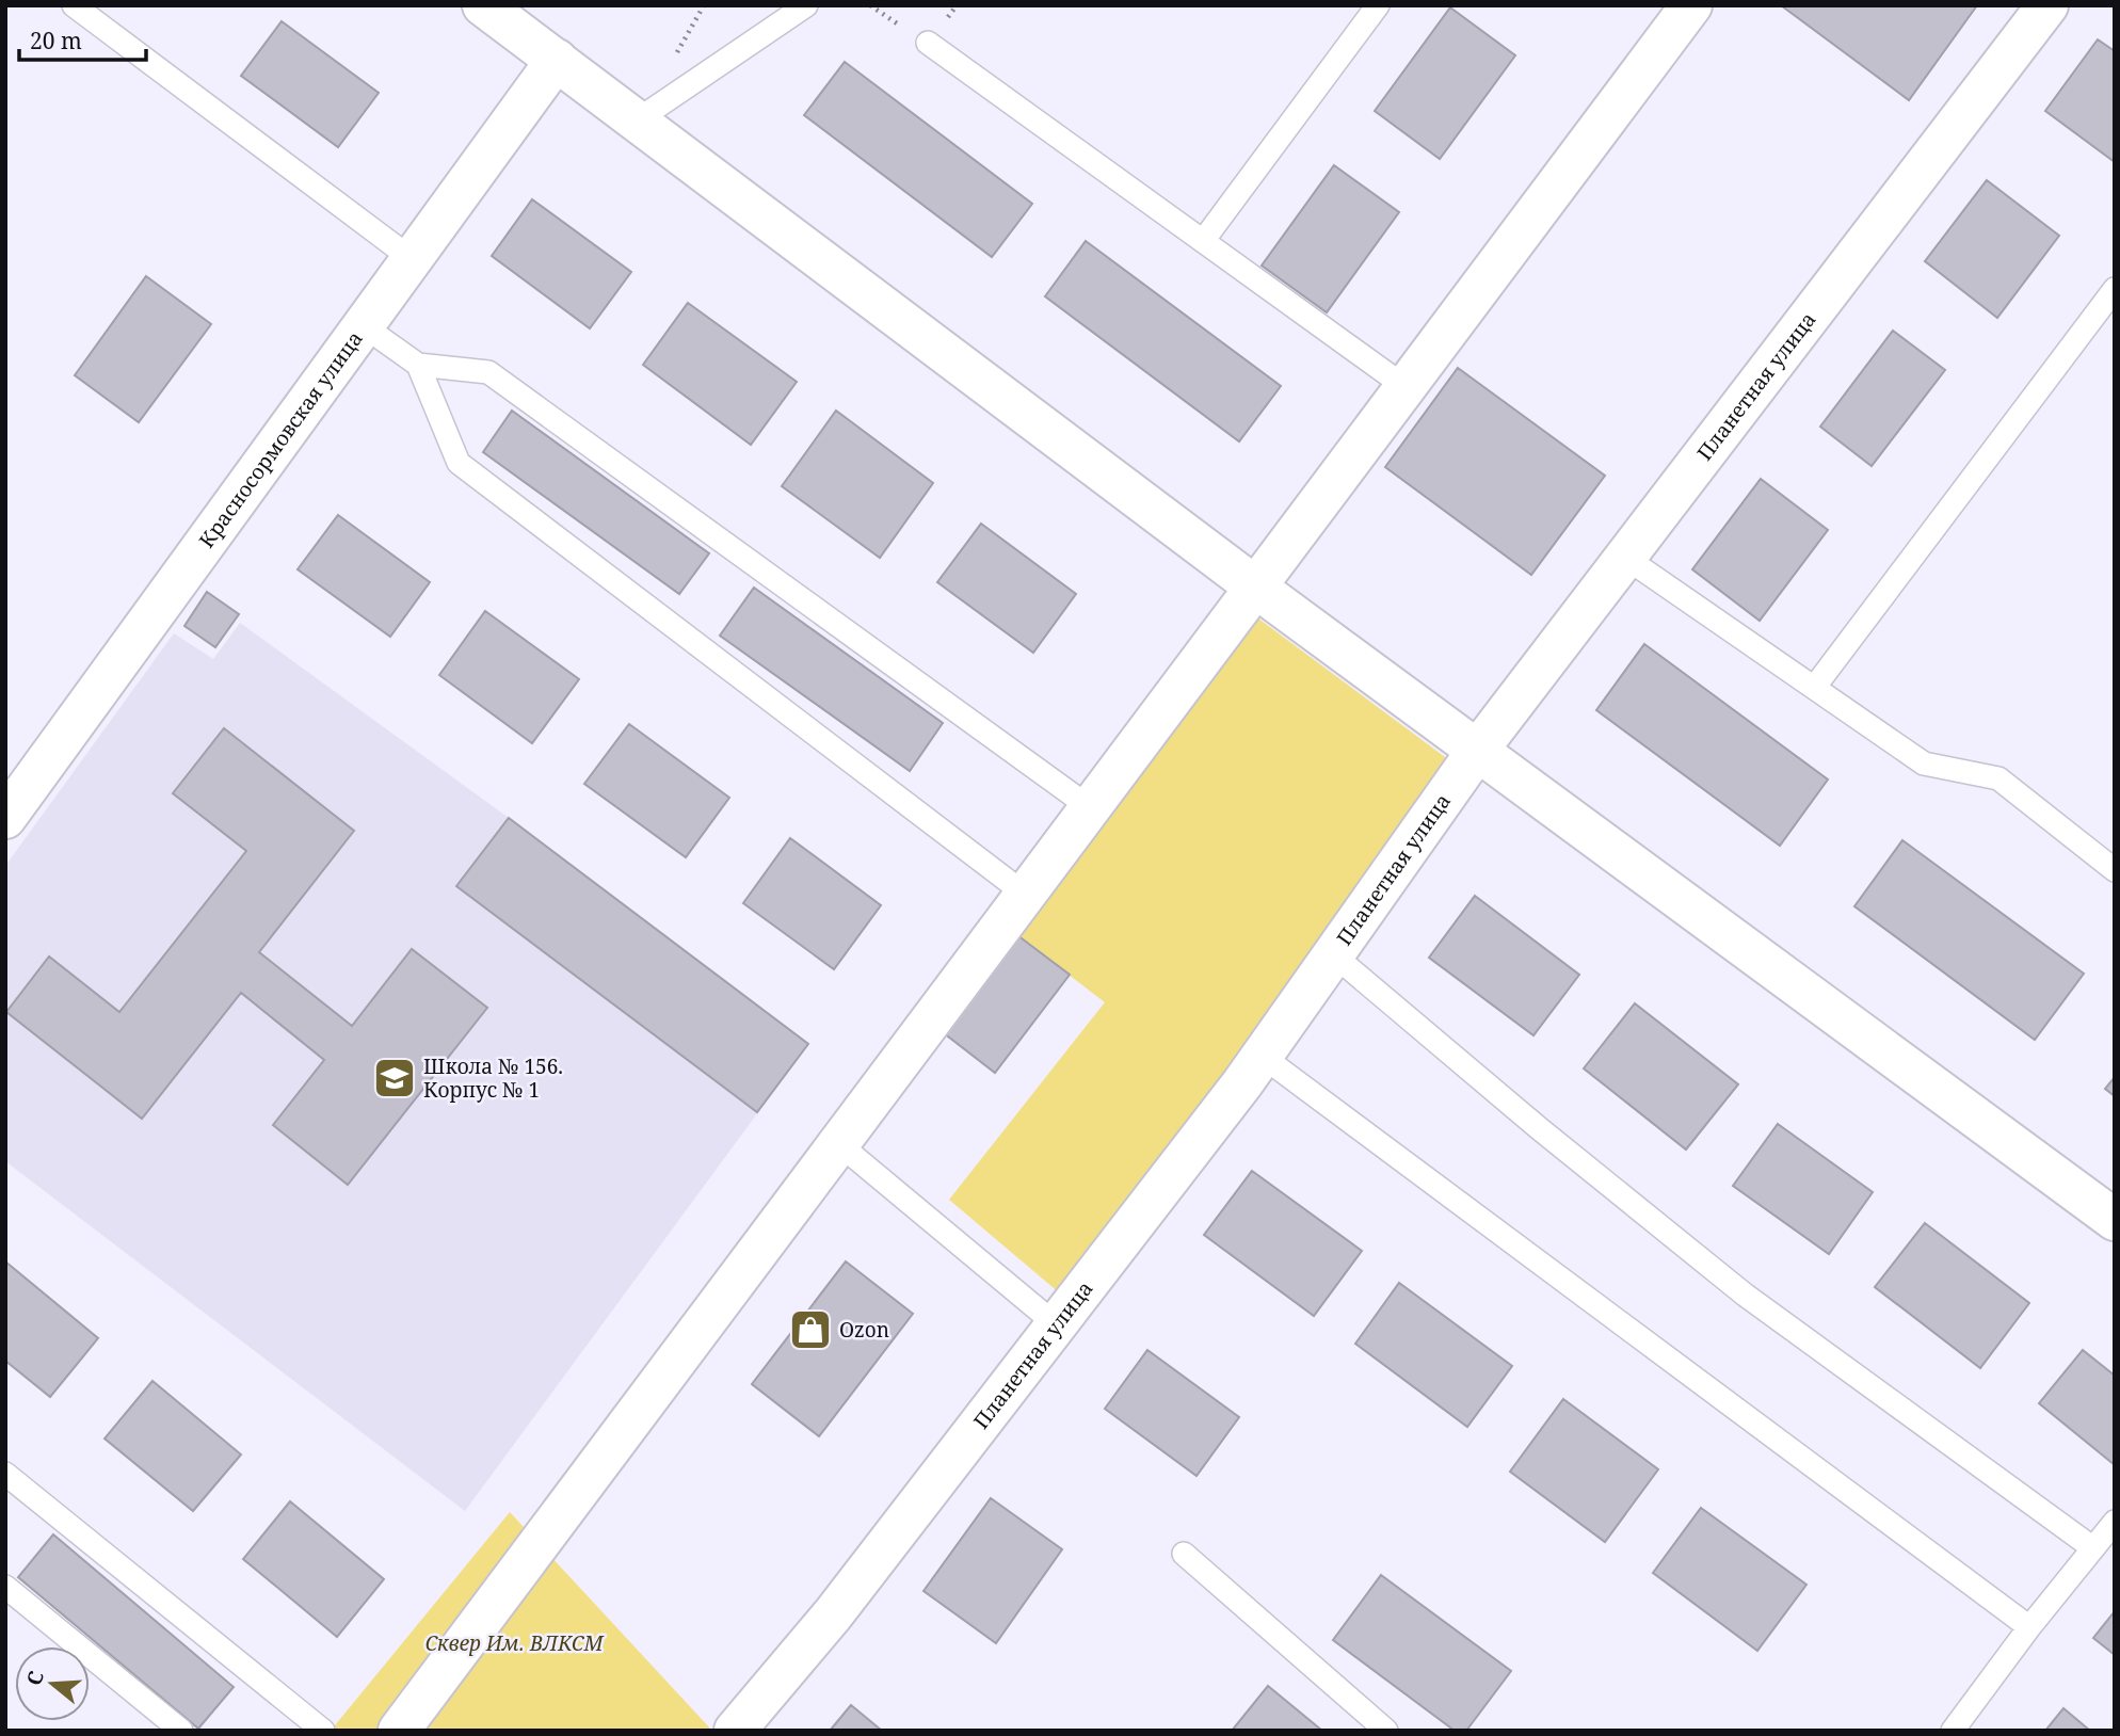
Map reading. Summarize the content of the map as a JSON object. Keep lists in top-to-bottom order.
{
  "streets": {
    "street": ["Планетная улица", "Красносормовская улица"]
  },
  "parks": ["Сквер Им. ВЛКСМ"],
  "places": {
    "school or university": ["Школа № 156. Корпус № 1"],
    "shop": ["Ozon"]
  },
  "scale_bar": "20 m",
  "north": "left"
}
